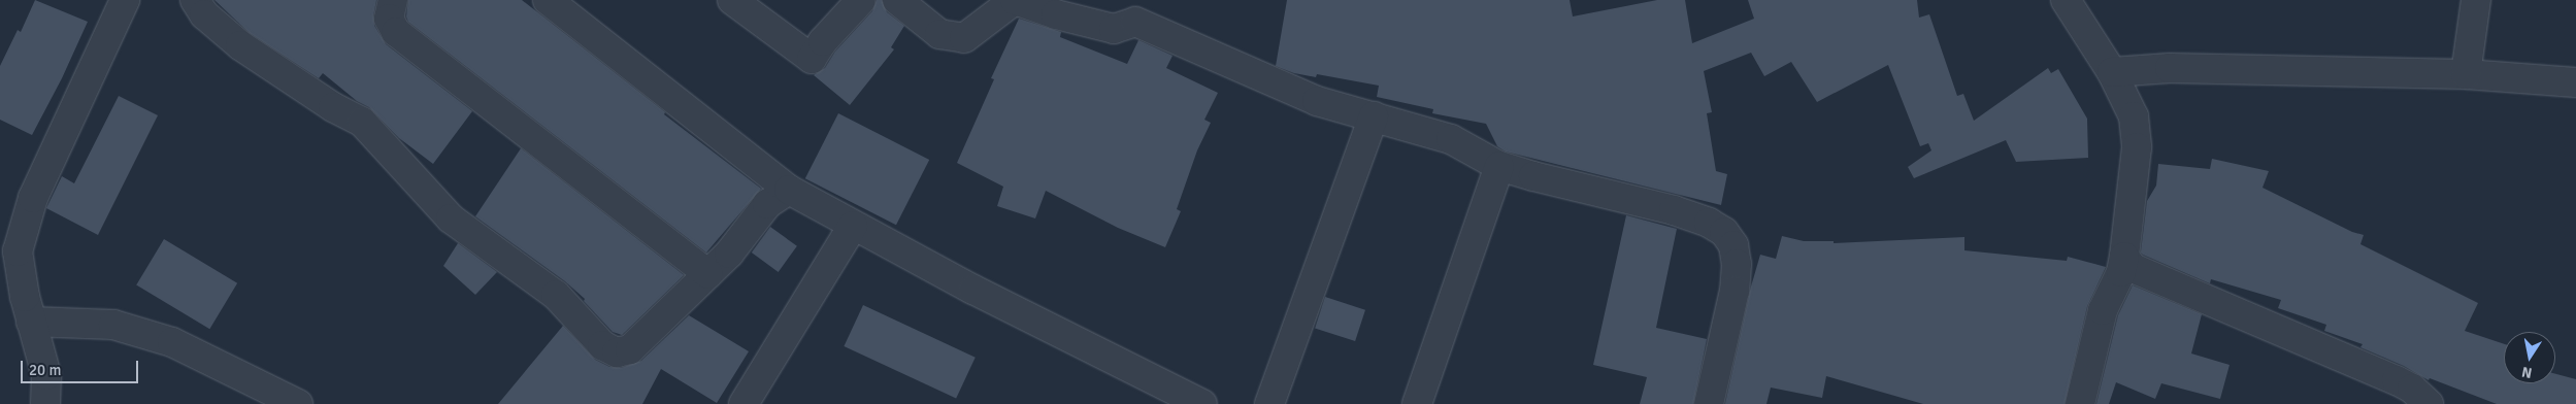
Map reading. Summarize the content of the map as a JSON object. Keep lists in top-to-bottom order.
{
  "scale_bar": "20 m",
  "north": "bottom"
}
